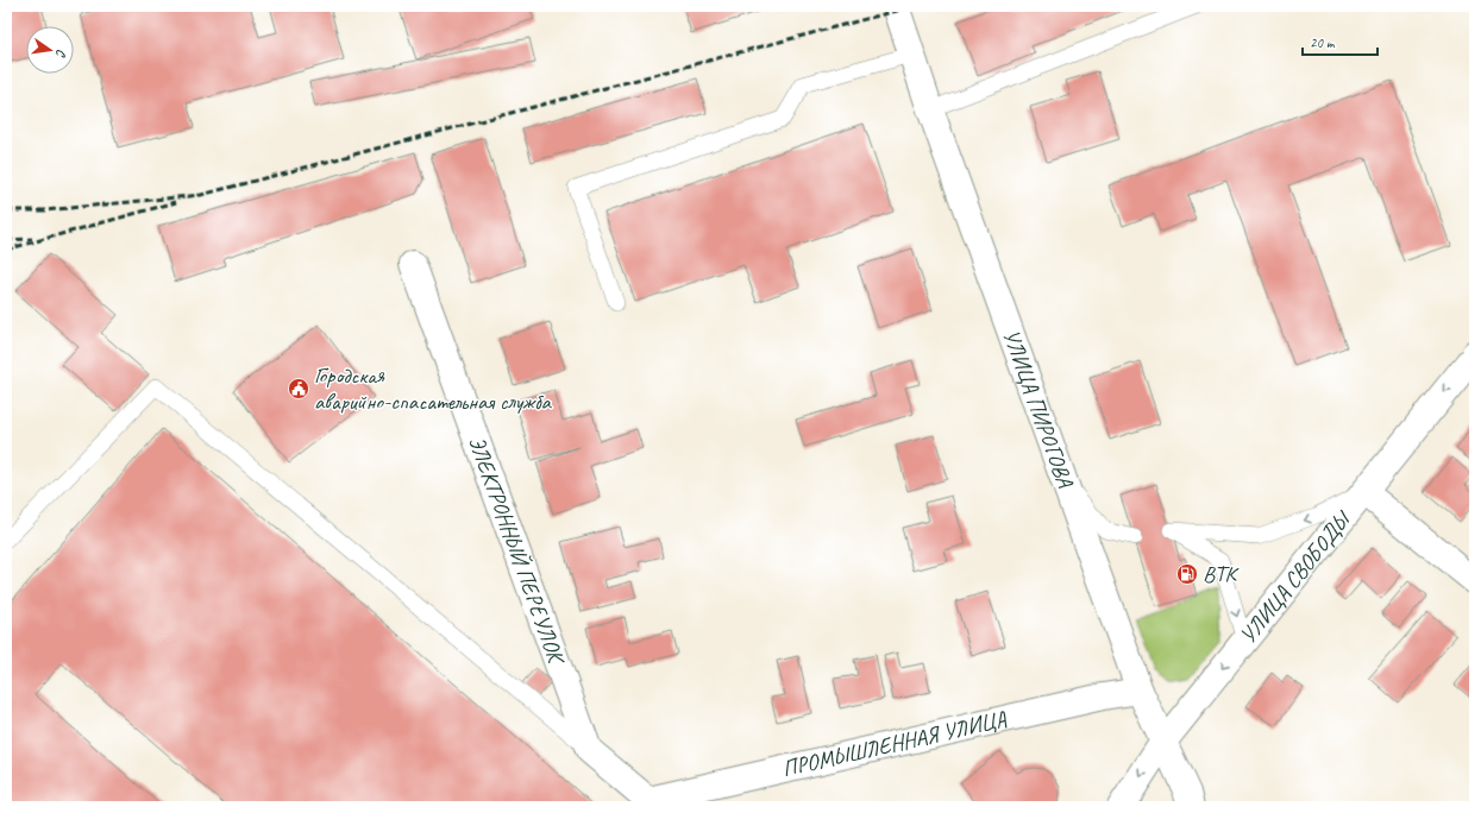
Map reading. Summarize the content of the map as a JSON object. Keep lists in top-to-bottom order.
{
  "streets": {
    "street": [
      "УЛИЦА ПИРОГОВА",
      "ЭЛЕКТРОННЫЙ ПЕРЕУЛОК",
      "УЛИЦА СВОБОДЫ",
      "ПРОМЫШЛЕННАЯ УЛИЦА"
    ]
  },
  "crossings": [
    ["УЛИЦА ПИРОГОВА", "УЛИЦА СВОБОДЫ"],
    ["УЛИЦА ПИРОГОВА", "ПРОМЫШЛЕННАЯ УЛИЦА"]
  ],
  "one_way": ["УЛИЦА СВОБОДЫ"],
  "places": {
    "public building": ["Городская аварийно-спасательная служба"],
    "fuel station": ["ВТК"]
  },
  "scale_bar": "20 m",
  "north": "right"
}
